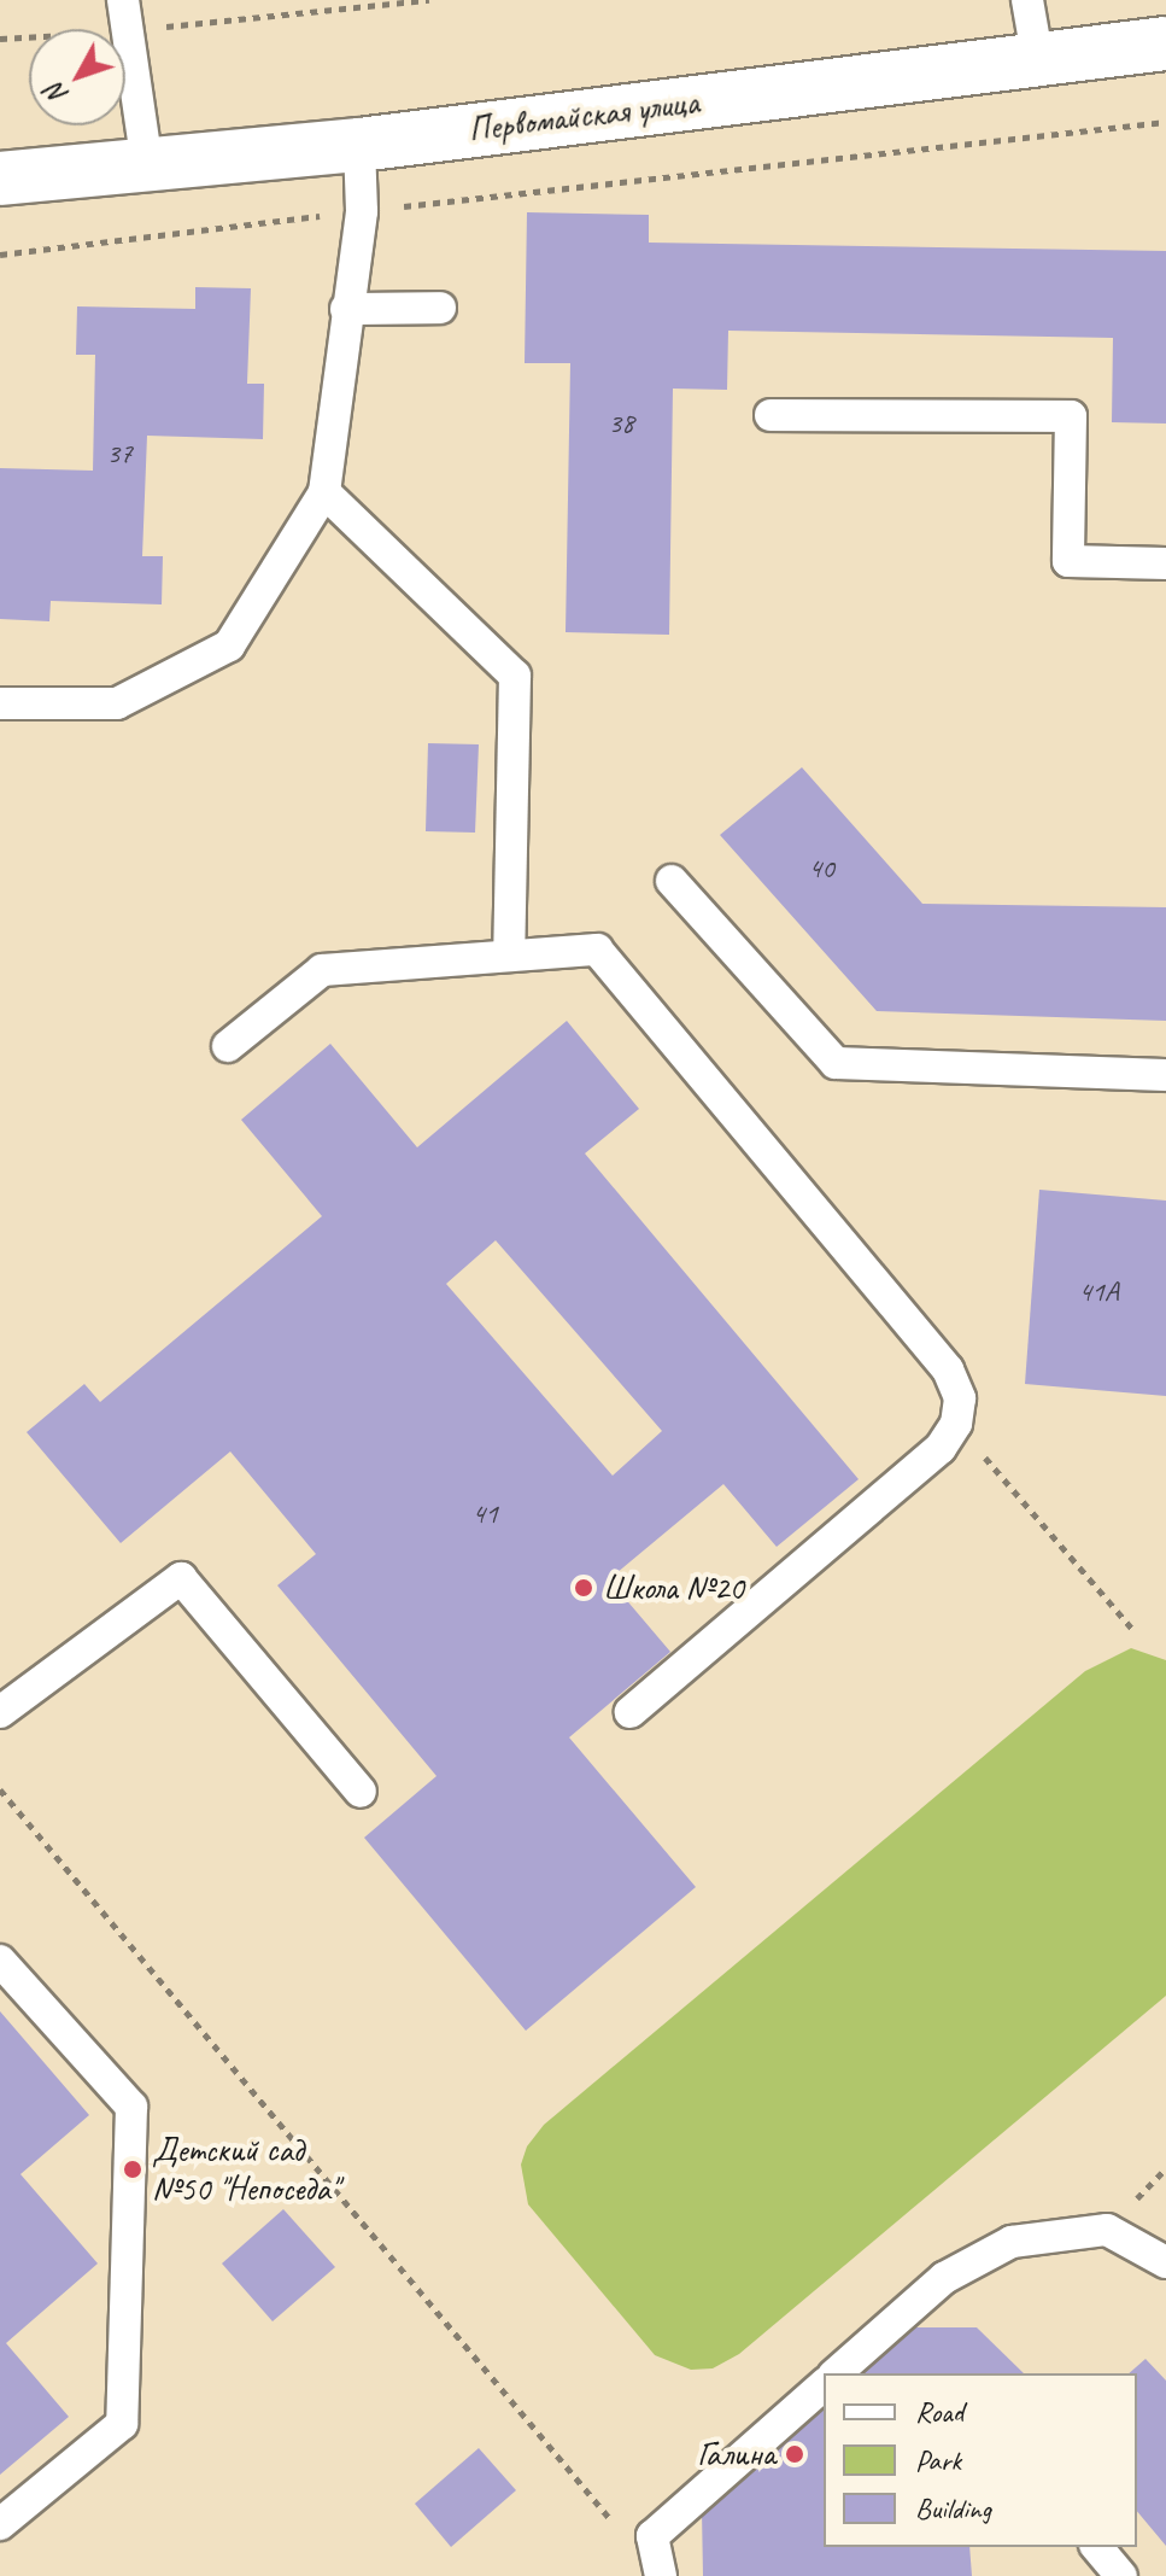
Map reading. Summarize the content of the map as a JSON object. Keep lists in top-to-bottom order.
{
  "streets": {
    "street": ["Первомайская улица"]
  },
  "places": ["Школа №20", "Детский сад №50 \"Непоседа\"", "Галина"],
  "house_numbers": [
    "38",
    "37",
    "40",
    "41А",
    "41"
  ],
  "legend": ["Road", "Park", "Building"],
  "north": "bottom left"
}
